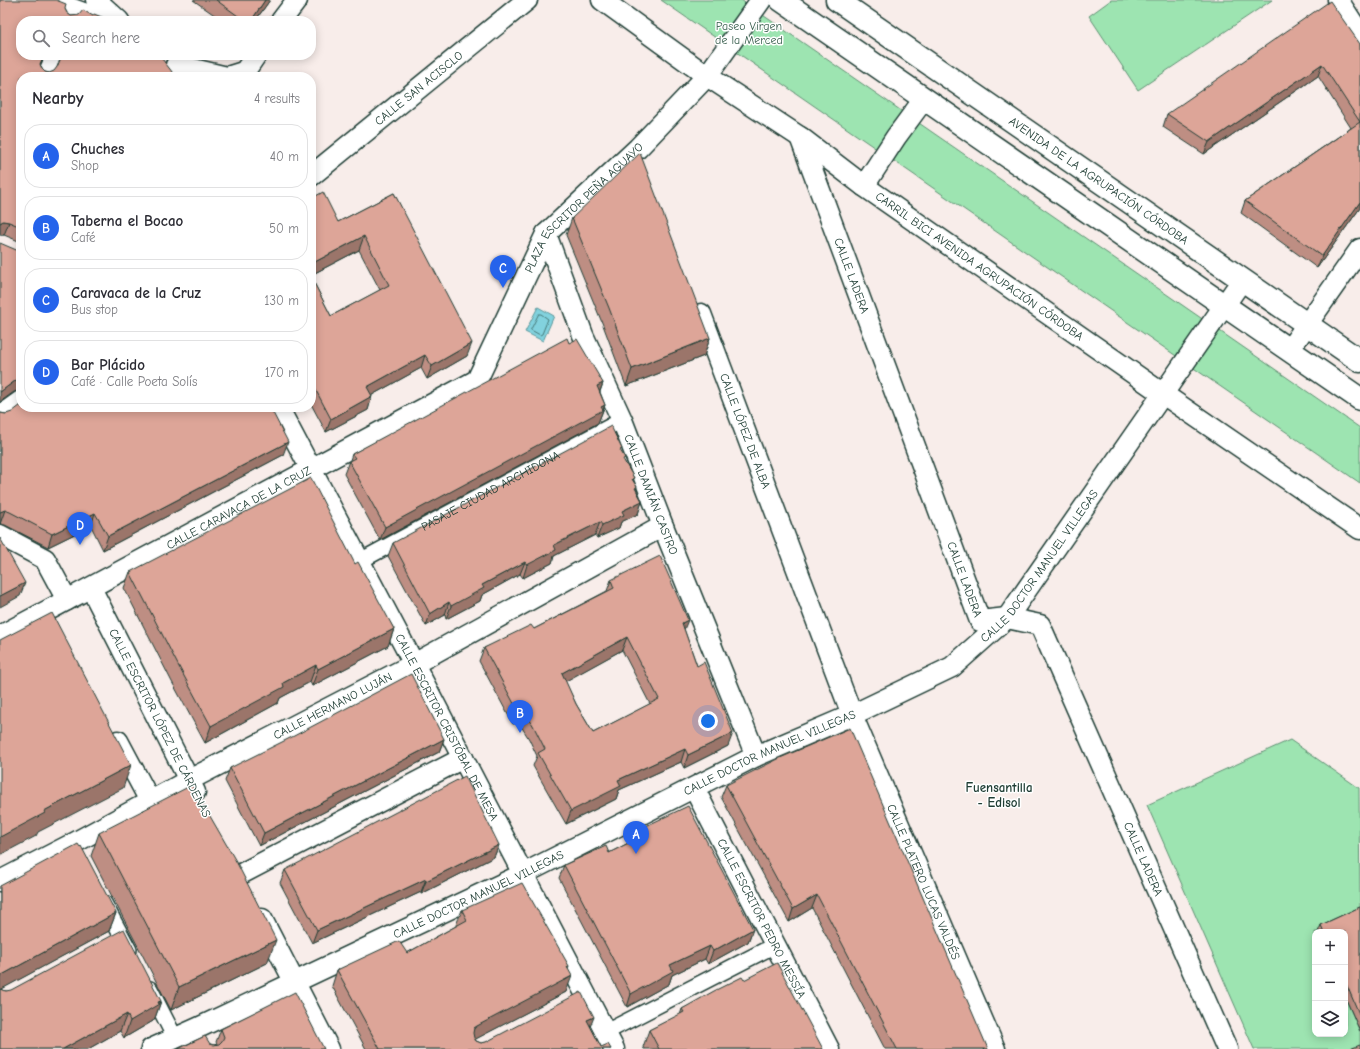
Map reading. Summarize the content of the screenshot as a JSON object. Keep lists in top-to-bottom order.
{
  "streets": {
    "main road": ["AVENIDA DE LA AGRUPACIÓN CÓRDOBA"],
    "street": [
      "CALLE SAN ACISCLO",
      "PLAZA ESCRITOR PEÑA AGUAYO",
      "CARRIL BICI AVENIDA AGRUPACIÓN CÓRDOBA",
      "CALLE LADERA",
      "CALLE LÓPEZ DE ALBA",
      "PASAJE CIUDAD ARCHIDONA",
      "CALLE DAMIÁN CASTRO",
      "CALLE CARAVACA DE LA CRUZ",
      "CALLE DOCTOR MANUEL VILLEGAS",
      "CALLE HERMANO LUJÁN",
      "CALLE ESCRITOR LÓPEZ DE CÁRDENAS",
      "CALLE ESCRITOR CRISTÓBAL DE MESA",
      "CALLE PLATERO LUCAS VALDÉS",
      "CALLE ESCRITOR PEDRO MESSÍA"
    ]
  },
  "crossings": [
    ["AVENIDA DE LA AGRUPACIÓN CÓRDOBA", "CALLE DOCTOR MANUEL VILLEGAS"],
    ["PLAZA ESCRITOR PEÑA AGUAYO", "CARRIL BICI AVENIDA AGRUPACIÓN CÓRDOBA"],
    ["PLAZA ESCRITOR PEÑA AGUAYO", "CALLE DAMIÁN CASTRO"],
    ["PLAZA ESCRITOR PEÑA AGUAYO", "CALLE CARAVACA DE LA CRUZ"],
    ["CARRIL BICI AVENIDA AGRUPACIÓN CÓRDOBA", "CALLE LADERA"],
    ["CARRIL BICI AVENIDA AGRUPACIÓN CÓRDOBA", "CALLE DOCTOR MANUEL VILLEGAS"],
    ["CALLE LADERA", "CALLE DOCTOR MANUEL VILLEGAS"],
    ["CALLE LÓPEZ DE ALBA", "CALLE DOCTOR MANUEL VILLEGAS"],
    ["CALLE LÓPEZ DE ALBA", "CALLE PLATERO LUCAS VALDÉS"],
    ["PASAJE CIUDAD ARCHIDONA", "CALLE DAMIÁN CASTRO"],
    ["PASAJE CIUDAD ARCHIDONA", "CALLE ESCRITOR CRISTÓBAL DE MESA"],
    ["CALLE DAMIÁN CASTRO", "CALLE DOCTOR MANUEL VILLEGAS"],
    ["CALLE DAMIÁN CASTRO", "CALLE HERMANO LUJÁN"],
    ["CALLE CARAVACA DE LA CRUZ", "CALLE ESCRITOR LÓPEZ DE CÁRDENAS"],
    ["CALLE CARAVACA DE LA CRUZ", "CALLE ESCRITOR CRISTÓBAL DE MESA"],
    ["CALLE DOCTOR MANUEL VILLEGAS", "CALLE ESCRITOR CRISTÓBAL DE MESA"],
    ["CALLE DOCTOR MANUEL VILLEGAS", "CALLE PLATERO LUCAS VALDÉS"],
    ["CALLE DOCTOR MANUEL VILLEGAS", "CALLE ESCRITOR PEDRO MESSÍA"],
    ["CALLE HERMANO LUJÁN", "CALLE ESCRITOR LÓPEZ DE CÁRDENAS"],
    ["CALLE HERMANO LUJÁN", "CALLE ESCRITOR CRISTÓBAL DE MESA"]
  ],
  "districts": ["Fuensantilla - Edisol"],
  "parks": ["Paseo Virgen de la Merced"],
  "page": {
    "search": "Search here",
    "heading": ["Nearby", "4 results"],
    "list": [
      {
        "mark": "A",
        "name": "Chuches",
        "note": "Shop",
        "value": "40 m"
      },
      {
        "mark": "B",
        "name": "Taberna el Bocao",
        "note": "Café",
        "value": "50 m"
      },
      {
        "mark": "C",
        "name": "Caravaca de la Cruz",
        "note": "Bus stop",
        "value": "130 m"
      },
      {
        "mark": "D",
        "name": "Bar Plácido",
        "note": "Café · Calle Poeta Solís",
        "value": "170 m"
      }
    ],
    "pins": [
      "C",
      "D",
      "B",
      "A"
    ],
    "map_buttons": ["+", "−"]
  }
}
